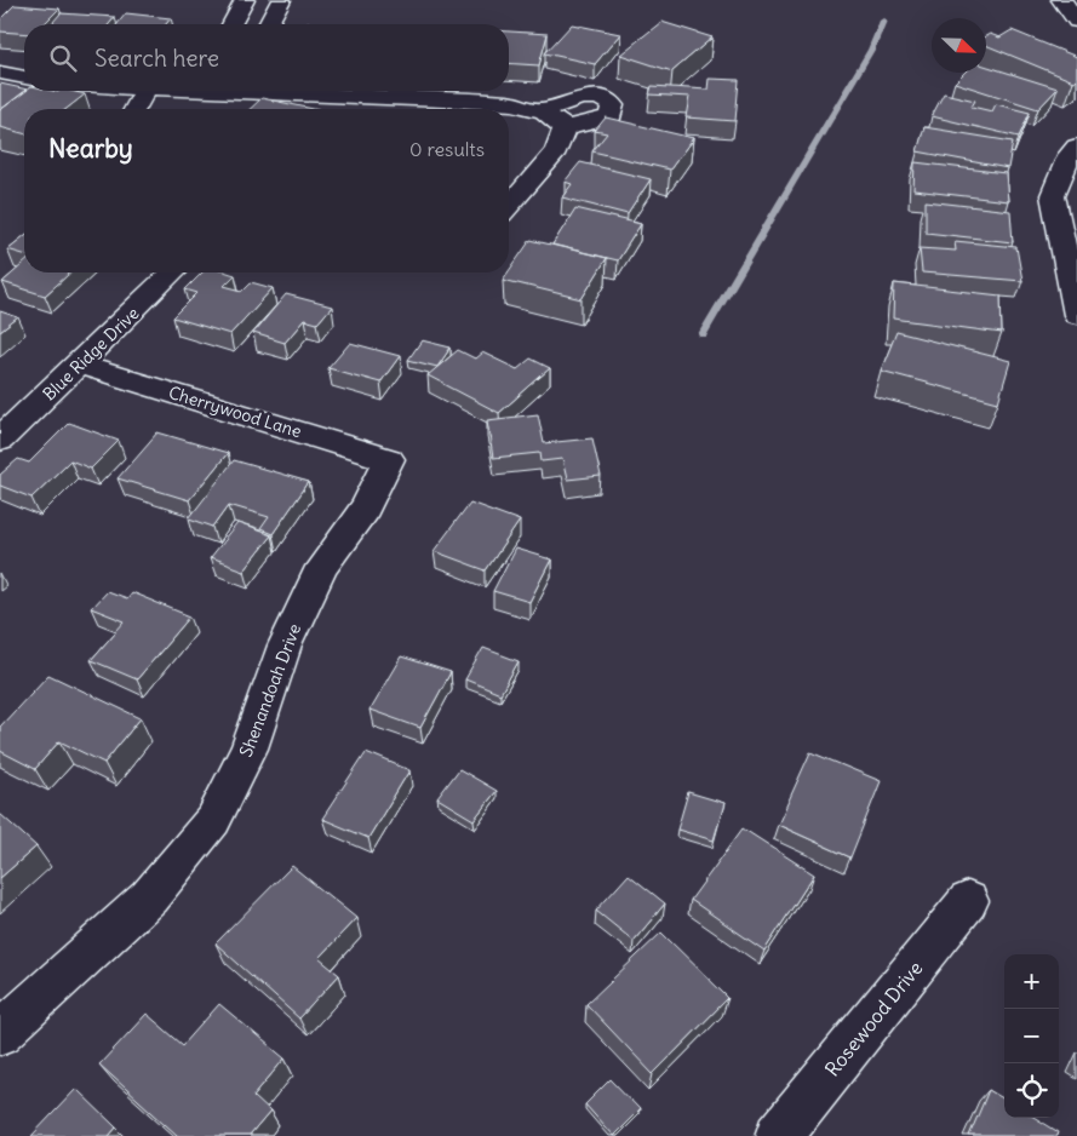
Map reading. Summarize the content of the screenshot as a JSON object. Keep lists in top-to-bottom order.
{
  "streets": {
    "street": [
      "Blue Ridge Drive",
      "Cherrywood Lane",
      "Shenandoah Drive",
      "Rosewood Drive"
    ]
  },
  "crossings": [
    ["Blue Ridge Drive", "Cherrywood Lane"],
    ["Cherrywood Lane", "Shenandoah Drive"]
  ],
  "north": "bottom right",
  "page": {
    "search": "Search here",
    "heading": ["Nearby", "0 results"],
    "map_buttons": ["+", "−"]
  }
}
